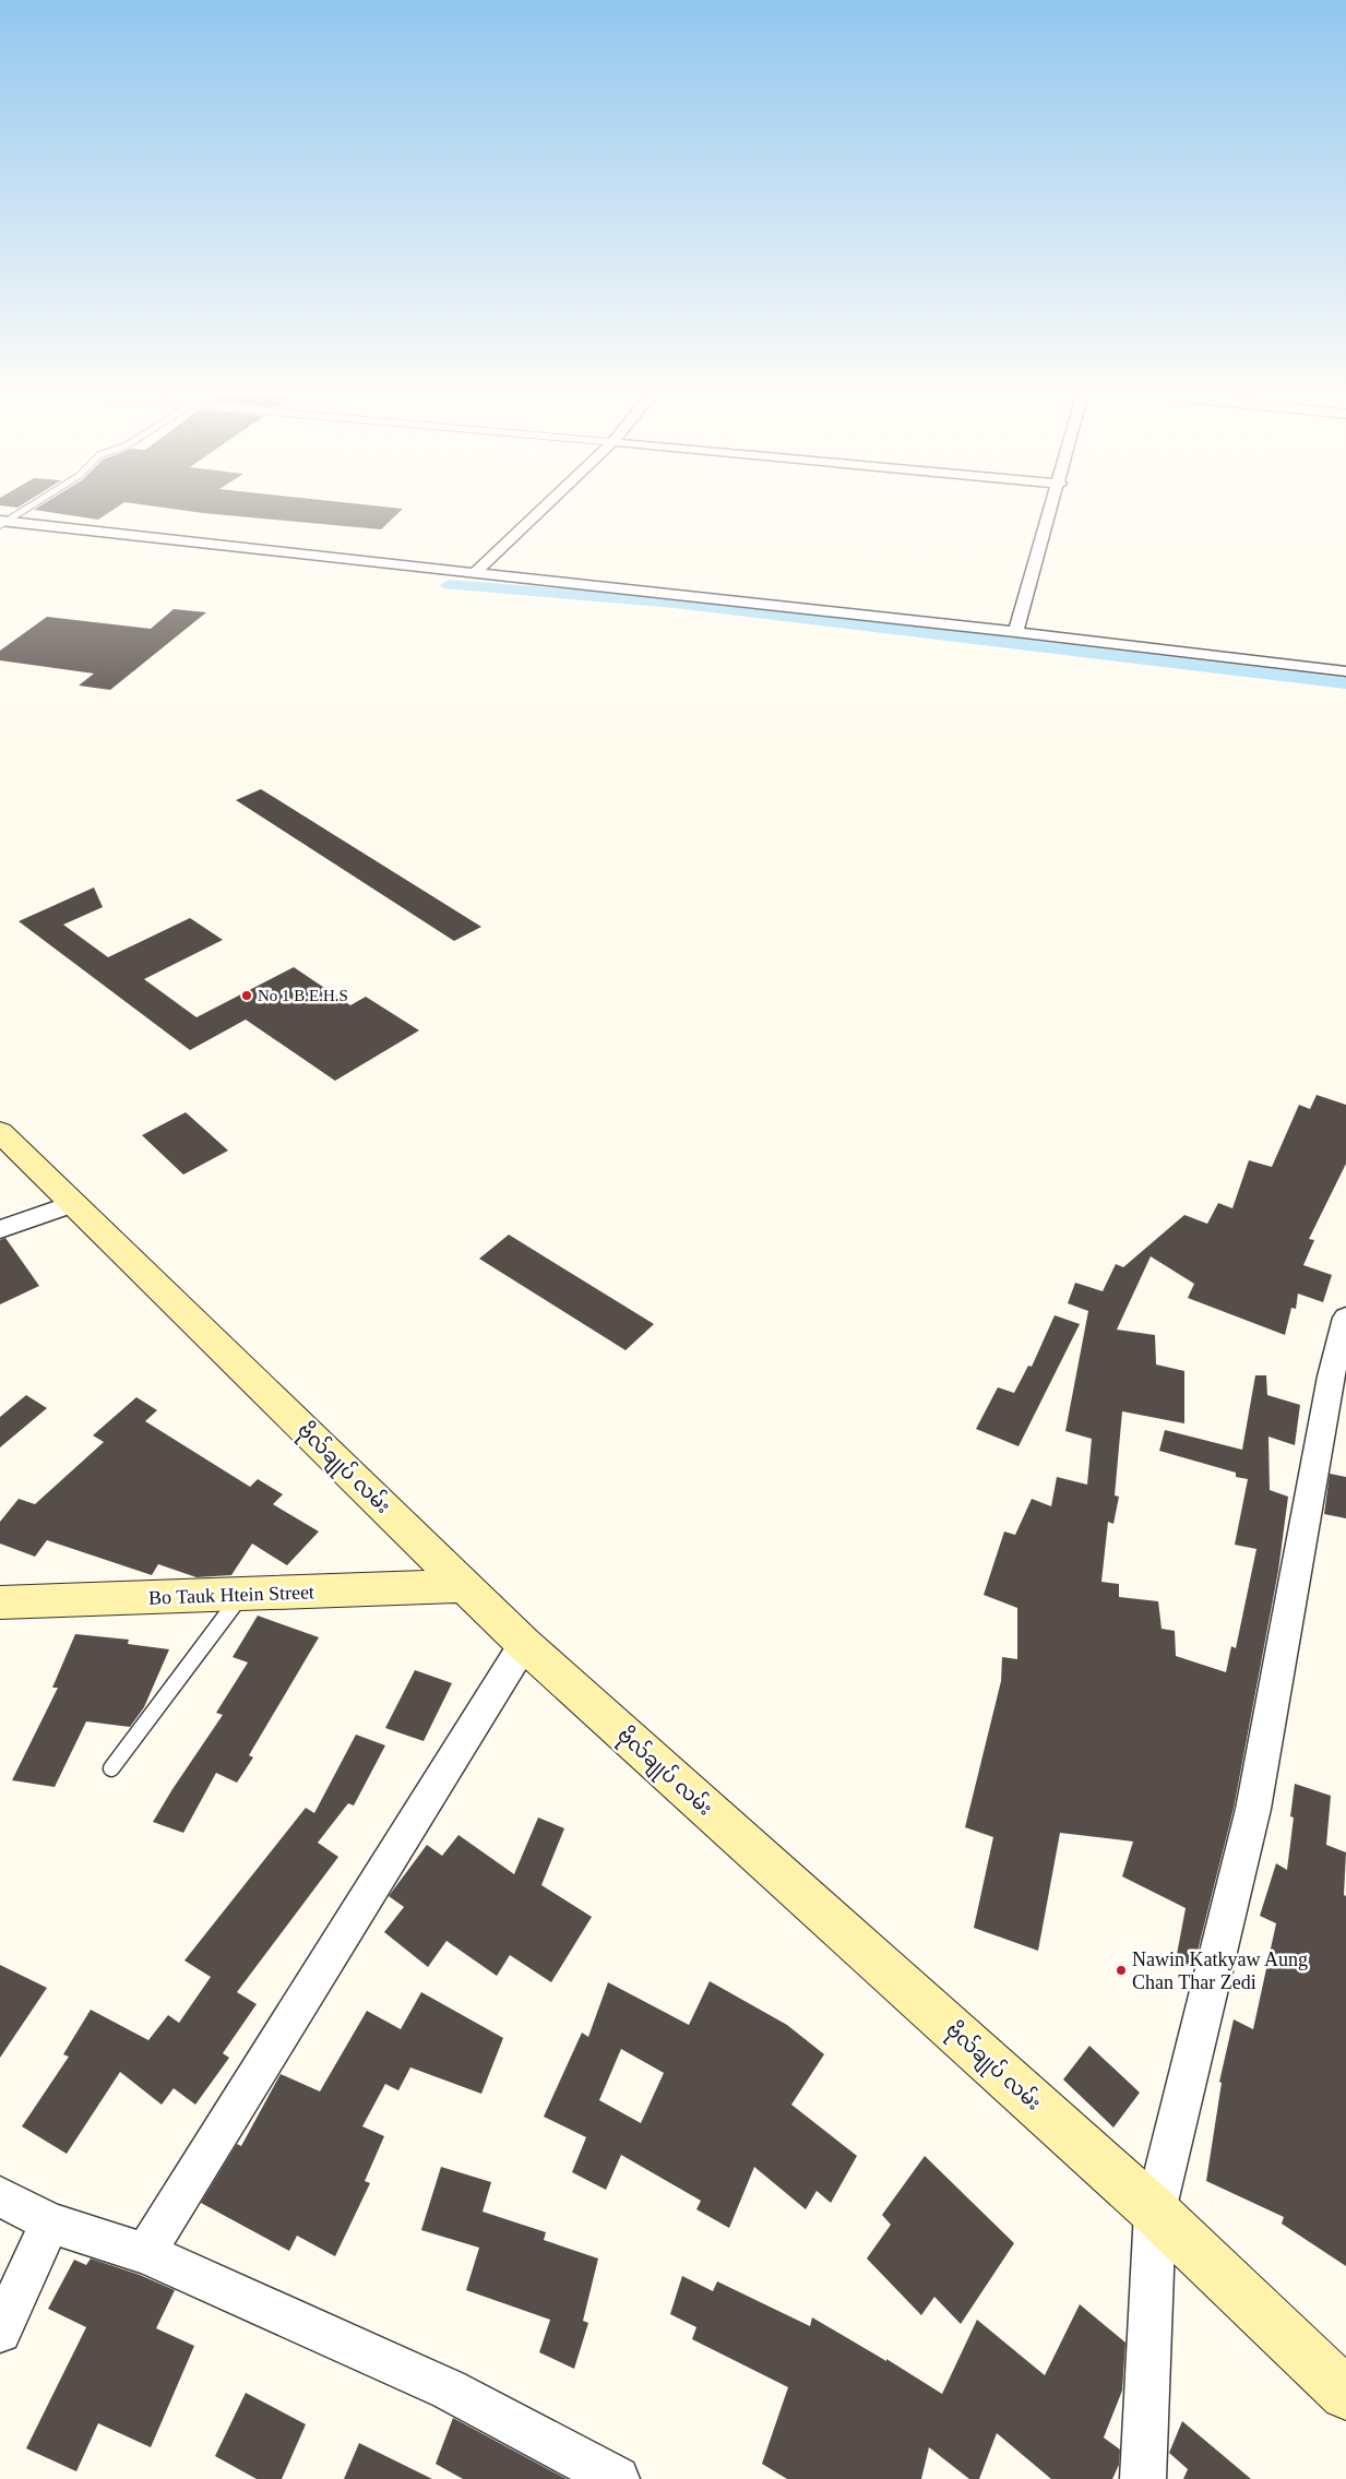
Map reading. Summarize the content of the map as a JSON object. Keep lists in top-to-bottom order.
{
  "streets": {
    "main road": ["ဗိုလ်ချုပ် လမ်း", "Bo Tauk Htein Street"]
  },
  "crossings": [
    ["ဗိုလ်ချုပ် လမ်း", "Bo Tauk Htein Street"]
  ],
  "places": ["No 1 B.E.H.S", "Nawin Katkyaw Aung Chan Thar Zedi"]
}
